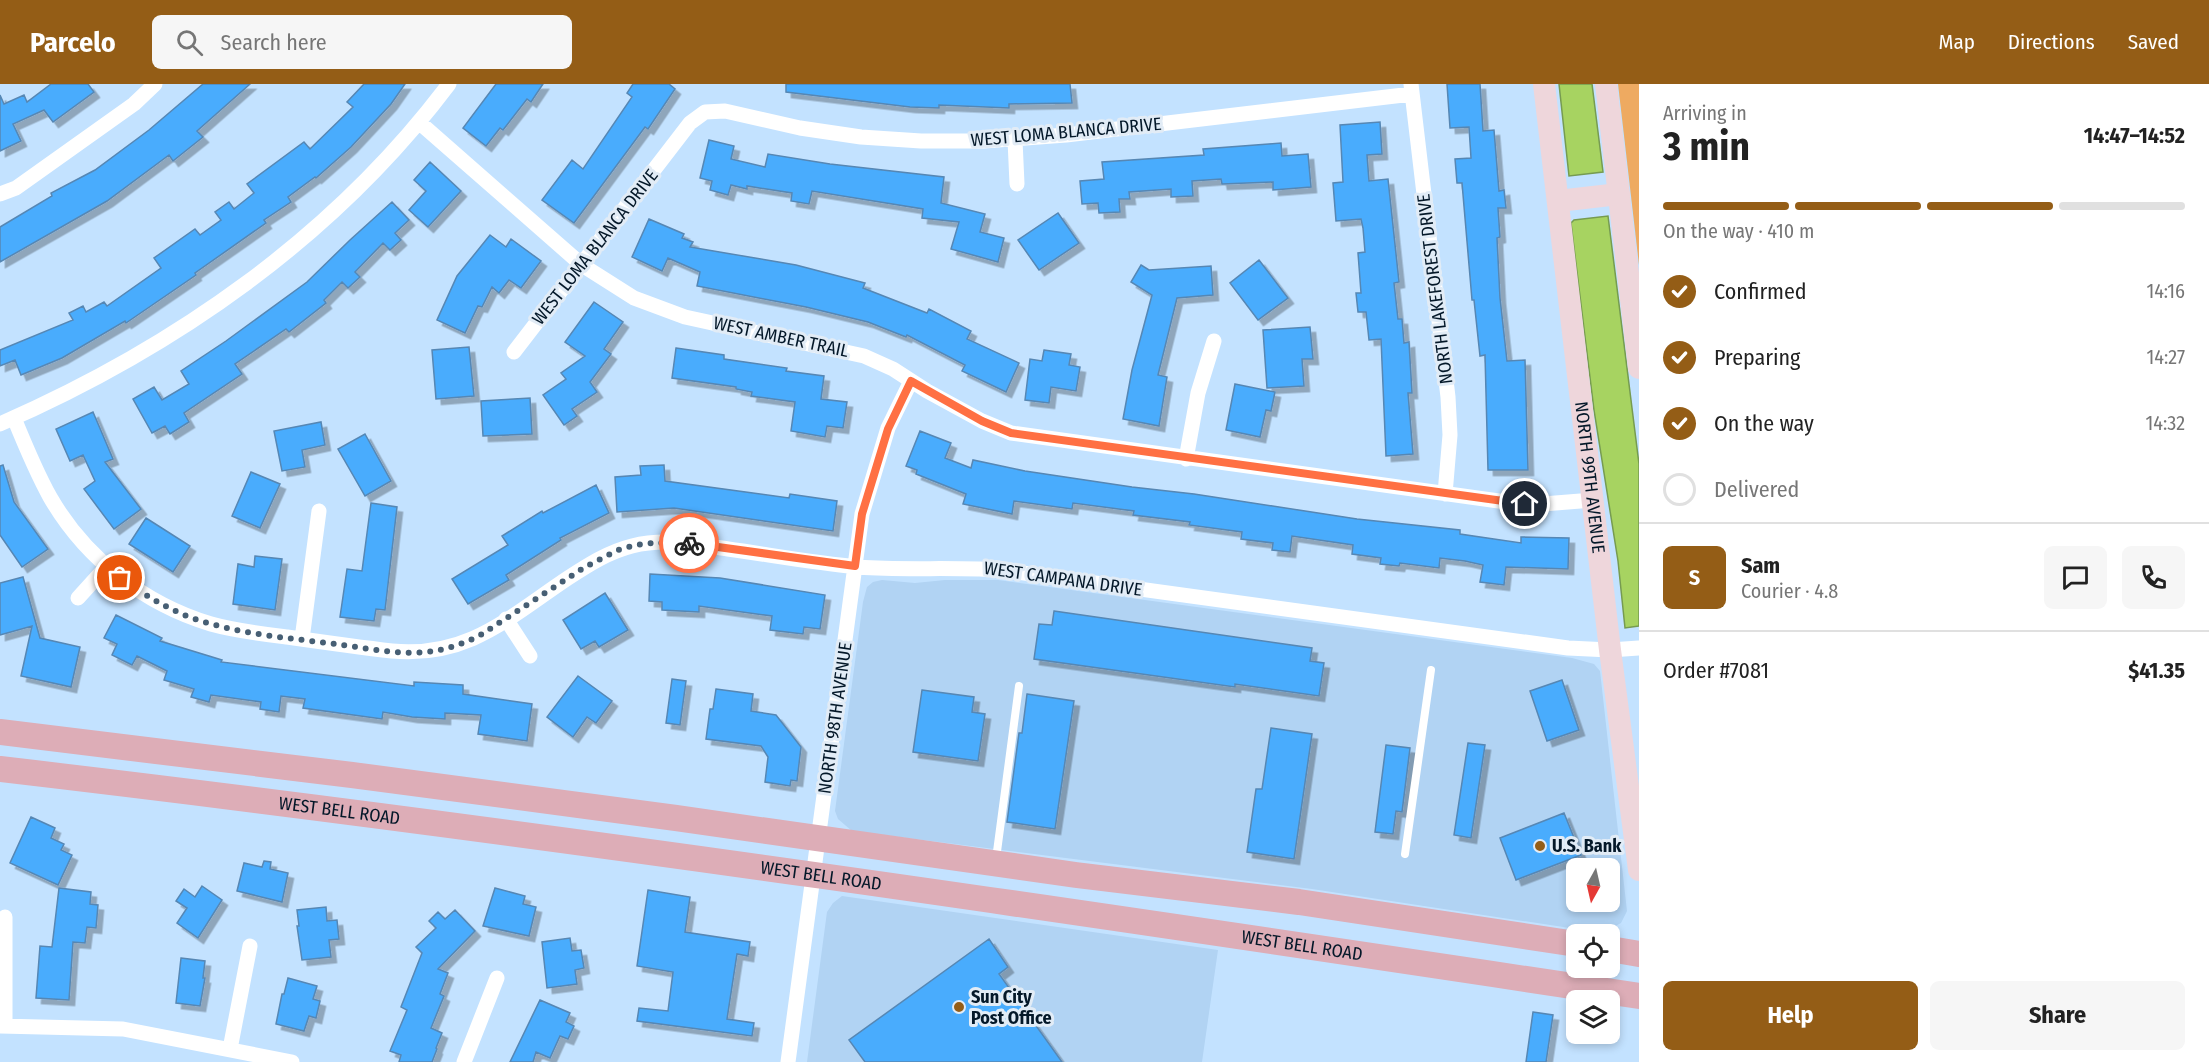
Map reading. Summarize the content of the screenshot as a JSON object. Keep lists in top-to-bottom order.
{
  "streets": {
    "main road": ["NORTH 99TH AVENUE", "WEST BELL ROAD"],
    "street": [
      "WEST LOMA BLANCA DRIVE",
      "NORTH LAKEFOREST DRIVE",
      "WEST AMBER TRAIL",
      "WEST CAMPANA DRIVE",
      "NORTH 98TH AVENUE"
    ]
  },
  "crossings": [
    ["WEST LOMA BLANCA DRIVE", "NORTH LAKEFOREST DRIVE"],
    ["WEST LOMA BLANCA DRIVE", "WEST AMBER TRAIL"],
    ["NORTH LAKEFOREST DRIVE", "WEST AMBER TRAIL"],
    ["WEST AMBER TRAIL", "NORTH 99TH AVENUE"],
    ["WEST AMBER TRAIL", "NORTH 98TH AVENUE"],
    ["NORTH 99TH AVENUE", "WEST CAMPANA DRIVE"],
    ["WEST CAMPANA DRIVE", "NORTH 98TH AVENUE"],
    ["NORTH 98TH AVENUE", "WEST BELL ROAD"]
  ],
  "places": ["U.S. Bank", "Sun City Post Office"],
  "north": "bottom",
  "page": {
    "header": "Parcelo",
    "search": "Search here",
    "nav": ["Map", "Directions", "Saved"],
    "heading": ["3 min", "Arriving in", "14:47–14:52"],
    "panel": [
      "Sam",
      "Courier · 4.8",
      "Order #7081",
      "$41.35"
    ],
    "bar": "On the way · 410 m",
    "list": [
      ["Confirmed", "14:16"],
      ["Preparing", "14:27"],
      ["On the way", "14:32"],
      "Delivered"
    ],
    "round": "S",
    "buttons": ["Help", "Share"]
  }
}
